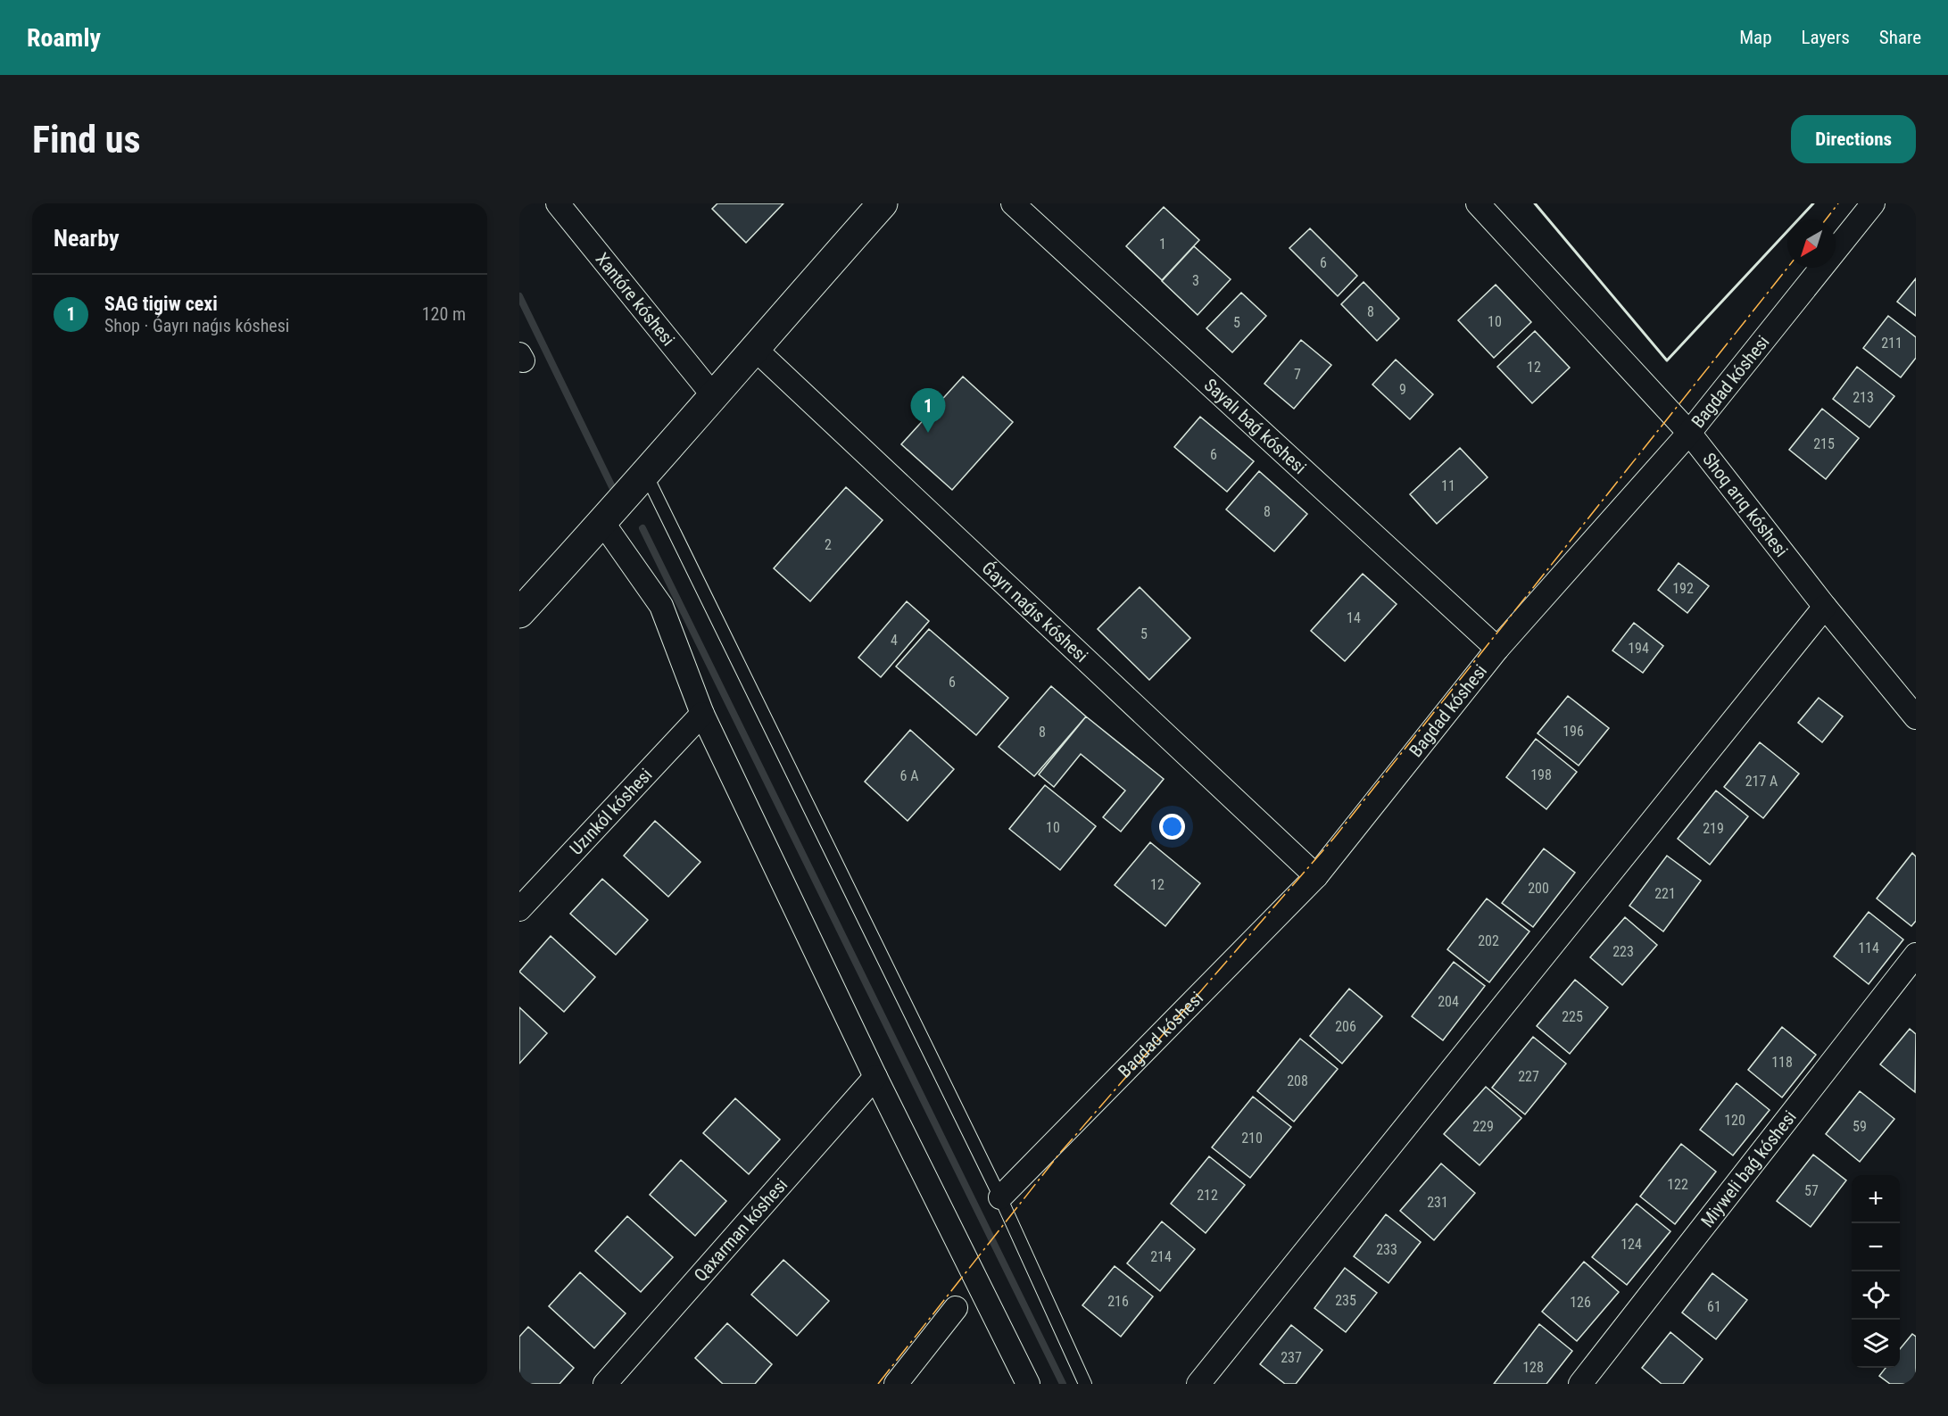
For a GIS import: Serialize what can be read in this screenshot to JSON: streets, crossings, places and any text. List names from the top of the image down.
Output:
{
  "streets": {
    "street": [
      "Xantóre kóshesi",
      "Bagdad kóshesi",
      "Sayalı baǵ kóshesi",
      "Shoq arıq kóshesi",
      "Ǵayrı naǵıs kóshesi",
      "Uzınkól kóshesi",
      "Miyweli baǵ kóshesi",
      "Qaxarman kóshesi"
    ]
  },
  "crossings": [
    ["Bagdad kóshesi", "Sayalı baǵ kóshesi"],
    ["Bagdad kóshesi", "Shoq arıq kóshesi"],
    ["Bagdad kóshesi", "Ǵayrı naǵıs kóshesi"]
  ],
  "house_numbers": [
    "1",
    "6",
    "3",
    "8",
    "10",
    "5",
    "211",
    "12",
    "7",
    "9",
    "213",
    "215",
    "6",
    "11",
    "8",
    "2",
    "192",
    "14",
    "5",
    "4",
    "194",
    "6",
    "196",
    "8",
    "198",
    "6 А",
    "217 А",
    "10",
    "219",
    "12",
    "200",
    "221",
    "202",
    "114",
    "223",
    "204",
    "225",
    "206",
    "118",
    "227",
    "208",
    "120",
    "229",
    "59",
    "210",
    "122",
    "57",
    "212",
    "231",
    "124",
    "233",
    "214",
    "235",
    "216",
    "126",
    "61",
    "237",
    "128"
  ],
  "north": "bottom left",
  "page": {
    "header": "Roamly",
    "nav": ["Map", "Layers", "Share"],
    "buttons": "Directions",
    "title": "Find us",
    "heading": "Nearby",
    "list": [
      {
        "mark": "1",
        "name": "SAG tigiw cexi",
        "note": "Shop · Ǵayrı naǵıs kóshesi",
        "value": "120 m"
      }
    ],
    "pins": "1",
    "map_buttons": ["+", "−"]
  }
}
